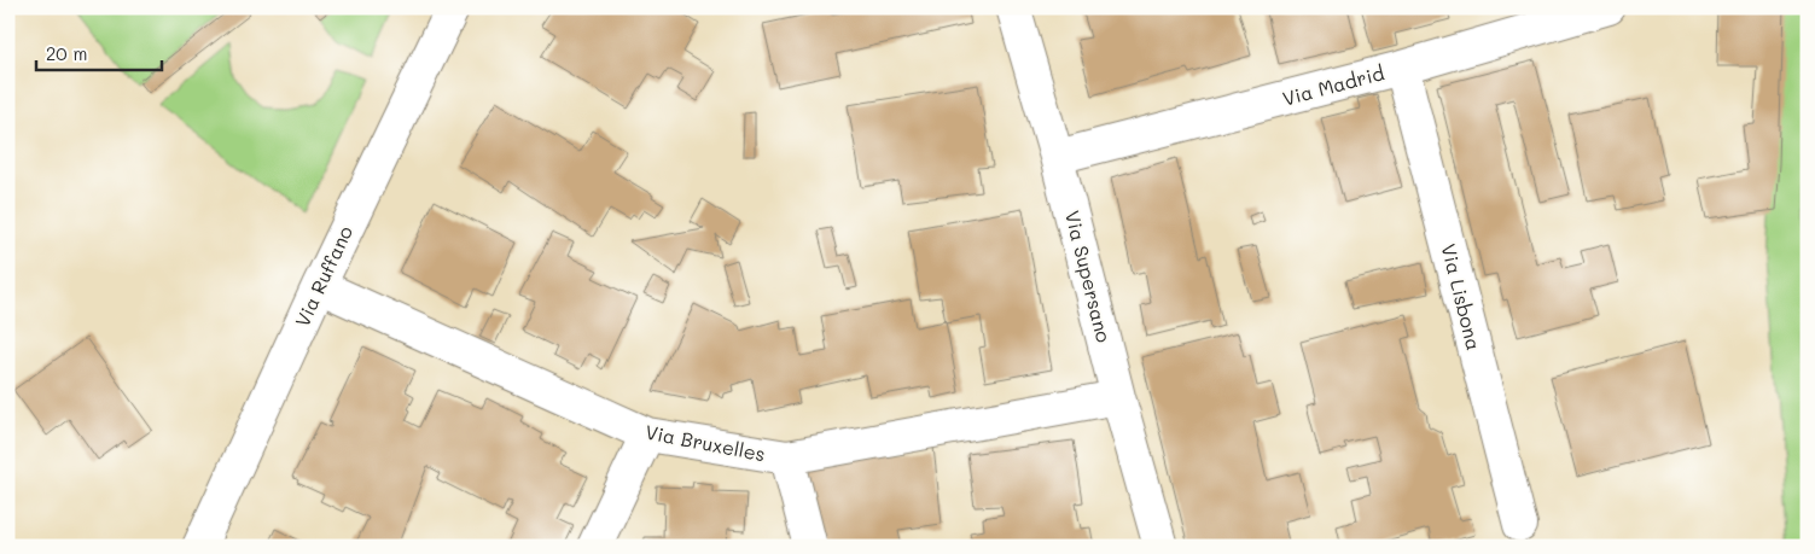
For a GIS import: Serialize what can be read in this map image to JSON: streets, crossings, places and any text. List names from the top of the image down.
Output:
{
  "streets": {
    "street": [
      "Via Madrid",
      "Via Ruffano",
      "Via Supersano",
      "Via Lisbona",
      "Via Bruxelles"
    ]
  },
  "crossings": [
    ["Via Madrid", "Via Supersano"],
    ["Via Madrid", "Via Lisbona"],
    ["Via Ruffano", "Via Bruxelles"],
    ["Via Supersano", "Via Bruxelles"]
  ],
  "scale_bar": "20 m"
}
